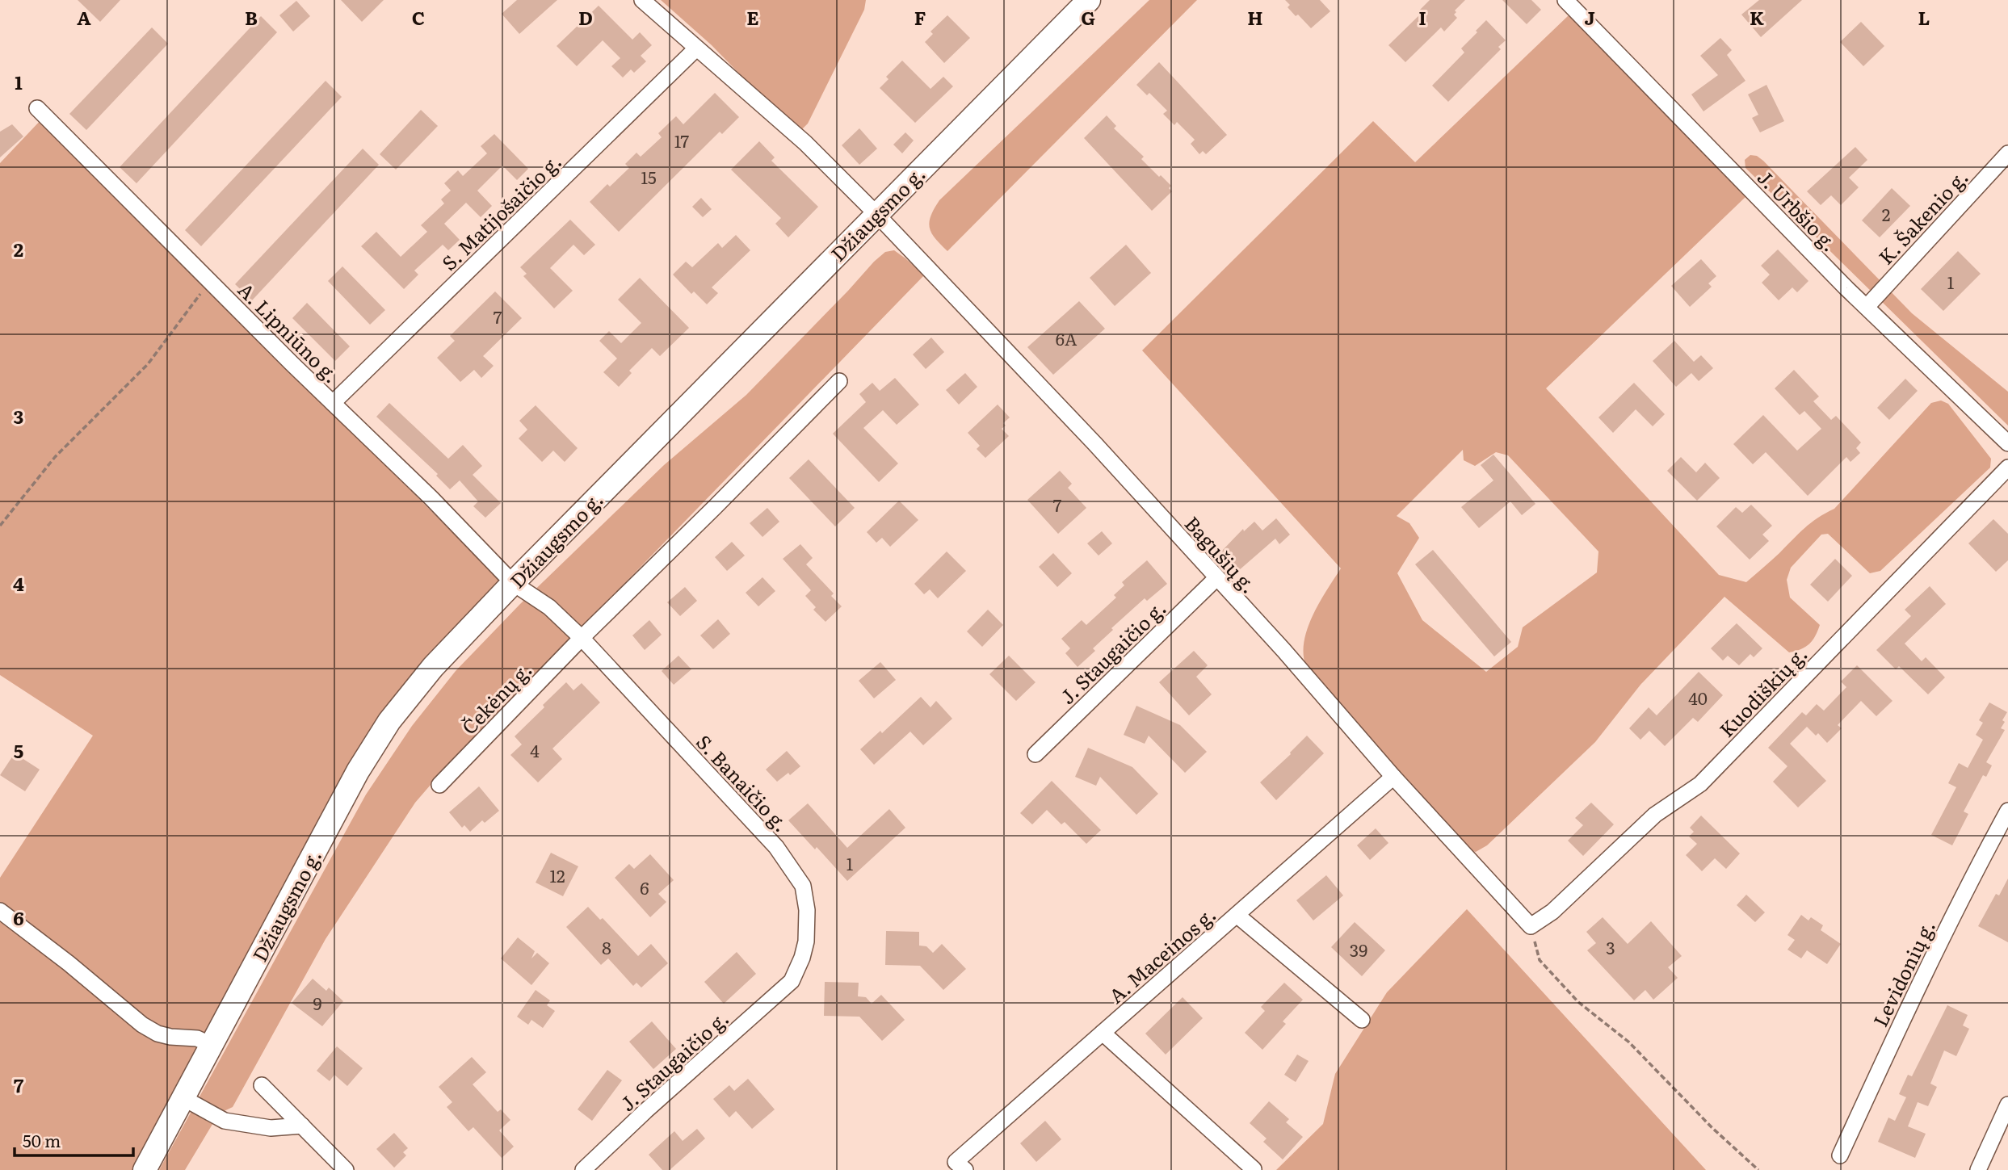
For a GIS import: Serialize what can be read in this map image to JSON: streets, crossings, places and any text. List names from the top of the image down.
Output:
{
  "streets": {
    "street": [
      "J. Urbšio g.",
      "S. Matijošaičio g.",
      "Džiaugsmo g.",
      "K. Šakenio g.",
      "A. Lipniūno g.",
      "Bagušių g.",
      "J. Staugaičio g.",
      "Kuodiškių g.",
      "Čekėnų g.",
      "S. Banaičio g.",
      "A. Maceinos g.",
      "Levidonių g."
    ]
  },
  "crossings": [
    ["J. Urbšio g.", "K. Šakenio g."],
    ["S. Matijošaičio g.", "A. Lipniūno g."],
    ["S. Matijošaičio g.", "Bagušių g."],
    ["Džiaugsmo g.", "A. Lipniūno g."],
    ["Džiaugsmo g.", "Bagušių g."],
    ["Džiaugsmo g.", "S. Banaičio g."],
    ["A. Lipniūno g.", "S. Banaičio g."],
    ["Bagušių g.", "J. Staugaičio g."],
    ["Bagušių g.", "Kuodiškių g."],
    ["Bagušių g.", "A. Maceinos g."],
    ["J. Staugaičio g.", "S. Banaičio g."],
    ["Čekėnų g.", "S. Banaičio g."]
  ],
  "house_numbers": [
    "17",
    "15",
    "2",
    "1",
    "7",
    "6A",
    "7",
    "40",
    "4",
    "1",
    "12",
    "6",
    "8",
    "3",
    "39",
    "9"
  ],
  "scale_bar": "50 m",
  "grid": {
    "columns": [
      "A",
      "B",
      "C",
      "D",
      "E",
      "F",
      "G",
      "H",
      "I",
      "J",
      "K",
      "L"
    ],
    "rows": [
      "1",
      "2",
      "3",
      "4",
      "5",
      "6",
      "7"
    ]
  }
}
